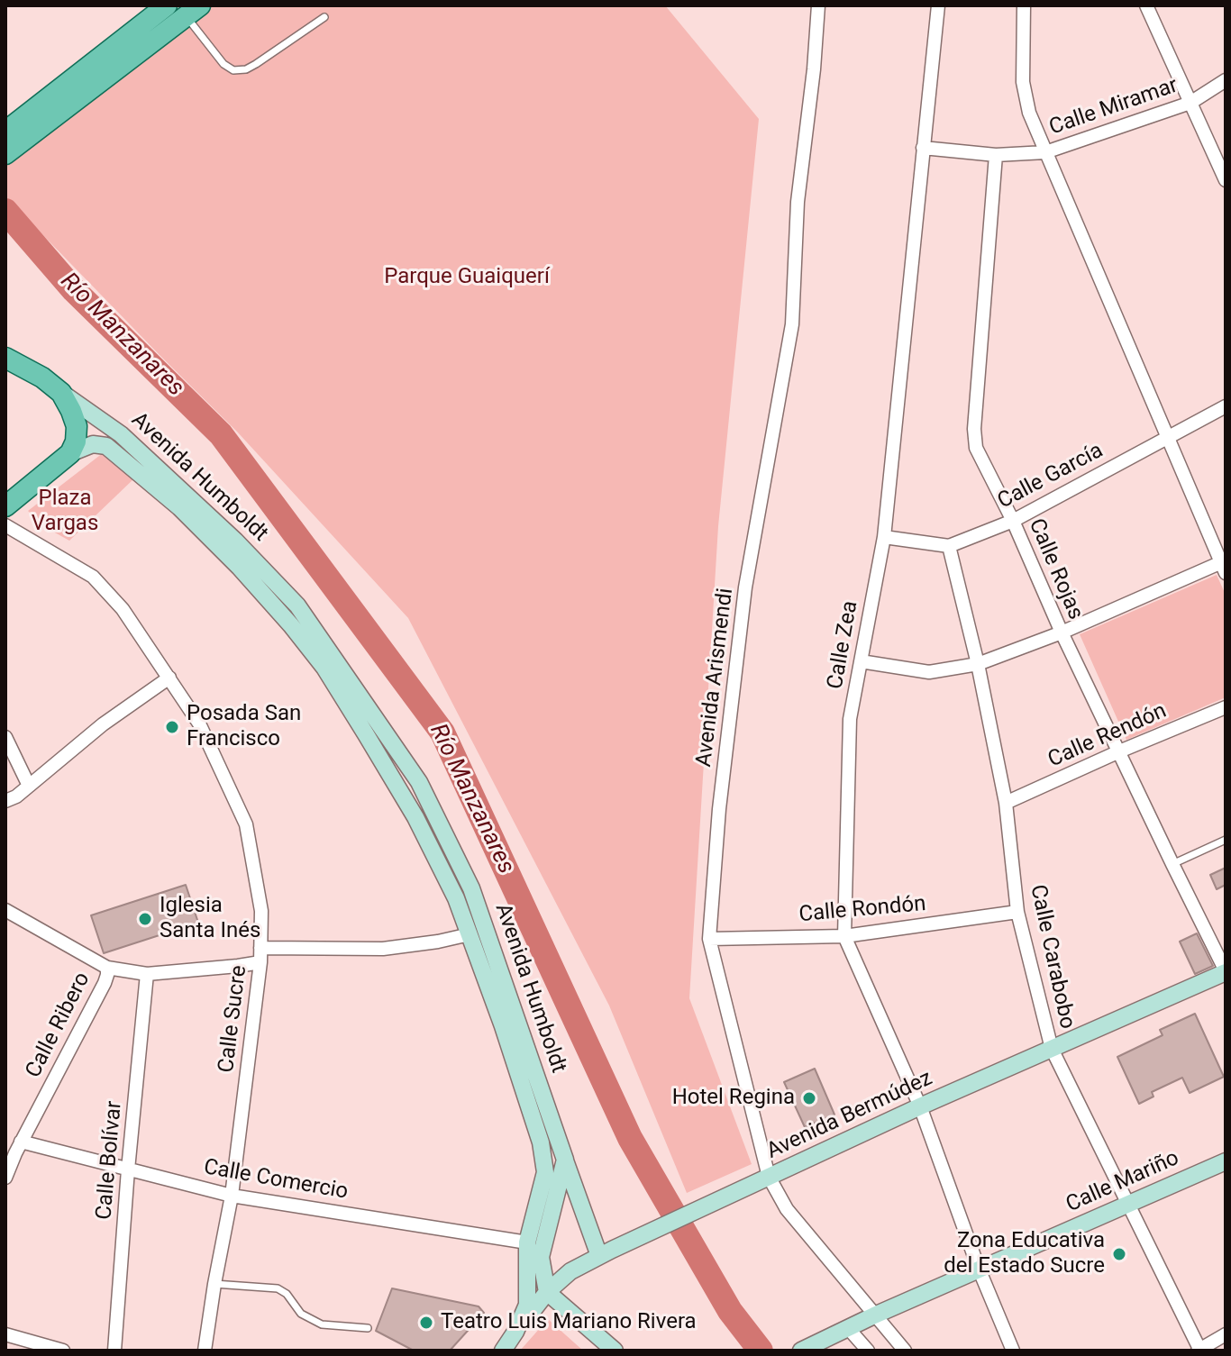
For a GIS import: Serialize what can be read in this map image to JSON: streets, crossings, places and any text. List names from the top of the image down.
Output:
{
  "streets": {
    "main road": ["Avenida Humboldt", "Avenida Bermúdez", "Calle Mariño"],
    "street": [
      "Calle Miramar",
      "Calle García",
      "Calle Rojas",
      "Calle Zea",
      "Avenida Arismendi",
      "Calle Rendón",
      "Calle Rondón",
      "Calle Carabobo",
      "Calle Sucre",
      "Calle Ribero",
      "Calle Bolívar",
      "Calle Comercio"
    ]
  },
  "crossings": [
    ["Calle Miramar", "Calle Rojas"],
    ["Calle Miramar", "Calle Zea"],
    ["Calle García", "Calle Rojas"],
    ["Calle García", "Calle Zea"],
    ["Calle García", "Calle Carabobo"],
    ["Avenida Humboldt", "Avenida Bermúdez"],
    ["Avenida Humboldt", "Calle Comercio"],
    ["Calle Rojas", "Calle Rendón"],
    ["Calle Rojas", "Avenida Bermúdez"],
    ["Calle Zea", "Calle Rondón"],
    ["Calle Zea", "Avenida Bermúdez"],
    ["Calle Zea", "Calle Mariño"],
    ["Avenida Arismendi", "Calle Rondón"],
    ["Avenida Arismendi", "Avenida Bermúdez"],
    ["Avenida Arismendi", "Calle Mariño"],
    ["Calle Rendón", "Calle Carabobo"],
    ["Calle Rondón", "Calle Carabobo"],
    ["Calle Carabobo", "Avenida Bermúdez"],
    ["Calle Carabobo", "Calle Mariño"],
    ["Calle Sucre", "Calle Comercio"],
    ["Calle Ribero", "Calle Comercio"],
    ["Calle Bolívar", "Calle Comercio"]
  ],
  "water": ["Río Manzanares"],
  "parks": ["Parque Guaiquerí", "Plaza Vargas"],
  "places": [
    "Posada San Francisco",
    "Iglesia Santa Inés",
    "Hotel Regina",
    "Zona Educativa del Estado Sucre",
    "Teatro Luis Mariano Rivera"
  ]
}
